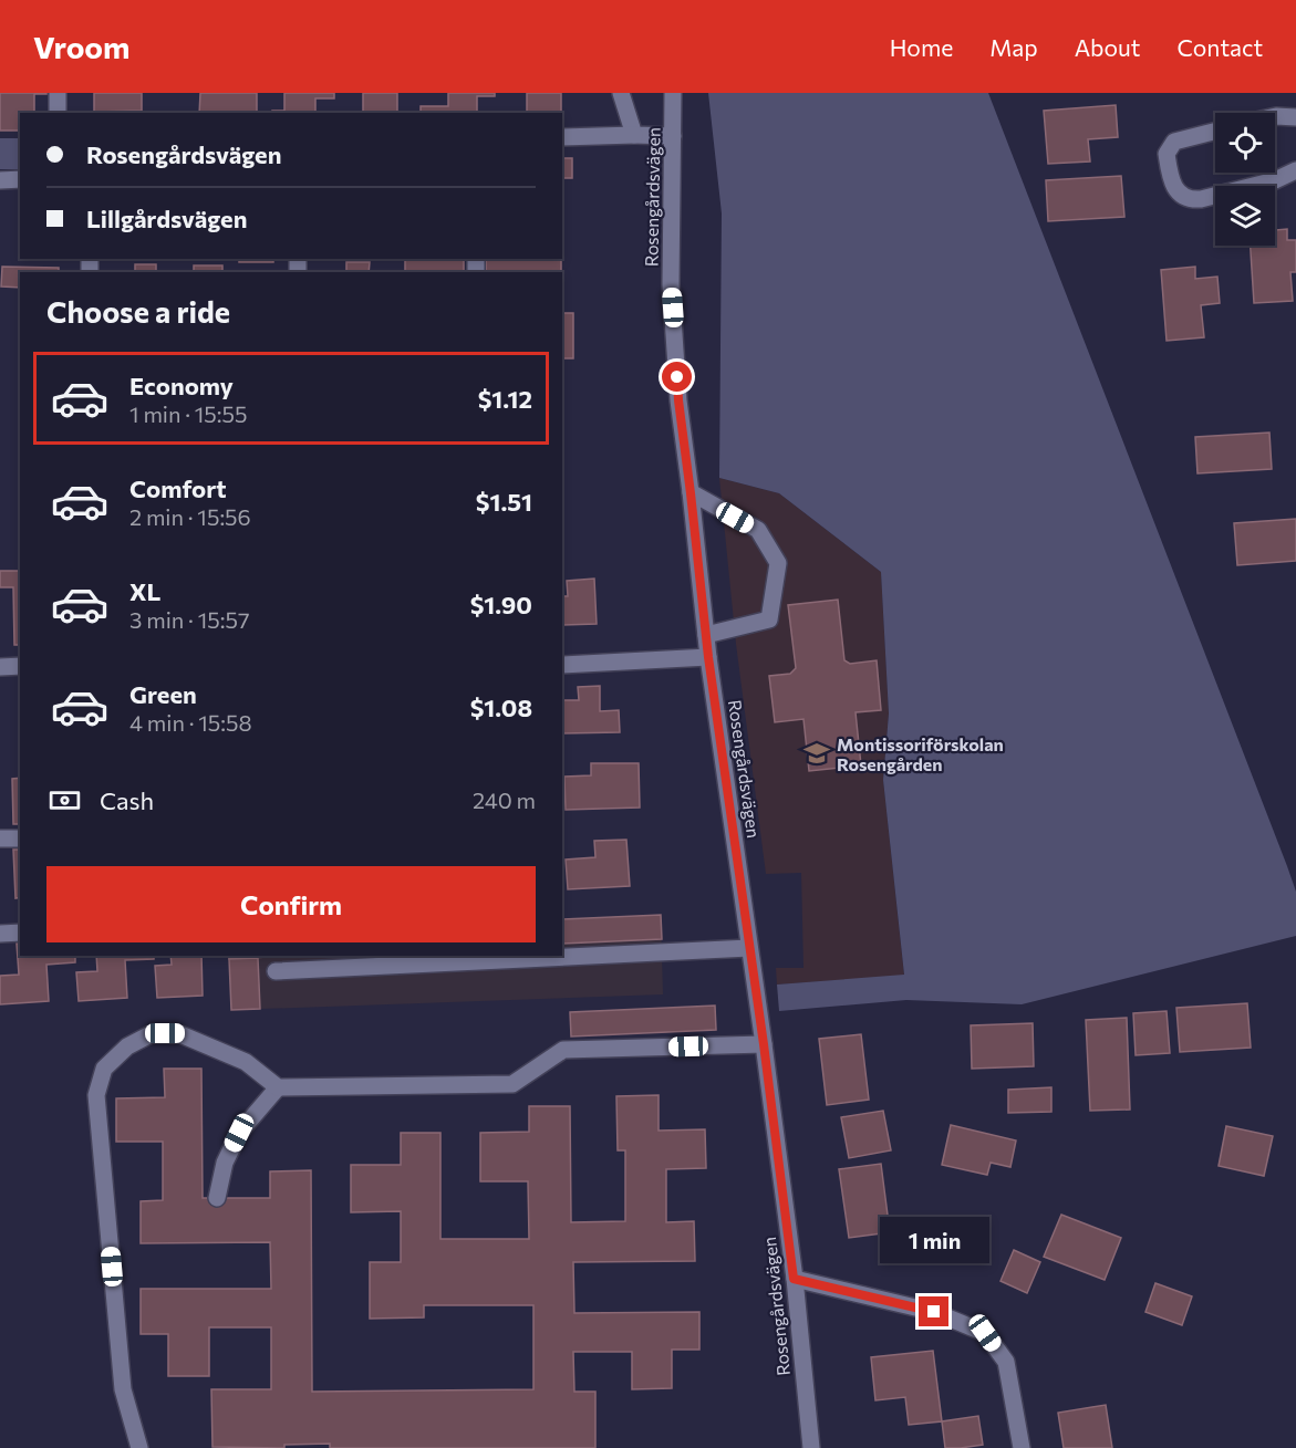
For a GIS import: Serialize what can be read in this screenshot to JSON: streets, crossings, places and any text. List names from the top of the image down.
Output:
{
  "streets": {
    "street": ["Rosengårdsvägen"]
  },
  "places": {
    "school or university": ["Montissoriförskolan Rosengården"]
  },
  "page": {
    "header": "Vroom",
    "nav": [
      "Home",
      "Map",
      "About",
      "Contact"
    ],
    "banner": ["Rosengårdsvägen", "Lillgårdsvägen"],
    "heading": "Choose a ride",
    "list": [
      {
        "name": "Economy",
        "note": "1 min · 15:55",
        "value": "$1.12"
      },
      {
        "name": "Comfort",
        "note": "2 min · 15:56",
        "value": "$1.51"
      },
      {
        "name": "XL",
        "note": "3 min · 15:57",
        "value": "$1.90"
      },
      {
        "name": "Green",
        "note": "4 min · 15:58",
        "value": "$1.08"
      }
    ],
    "pay": ["Cash", "240 m"],
    "buttons": "Confirm",
    "bubble": "1 min"
  }
}
